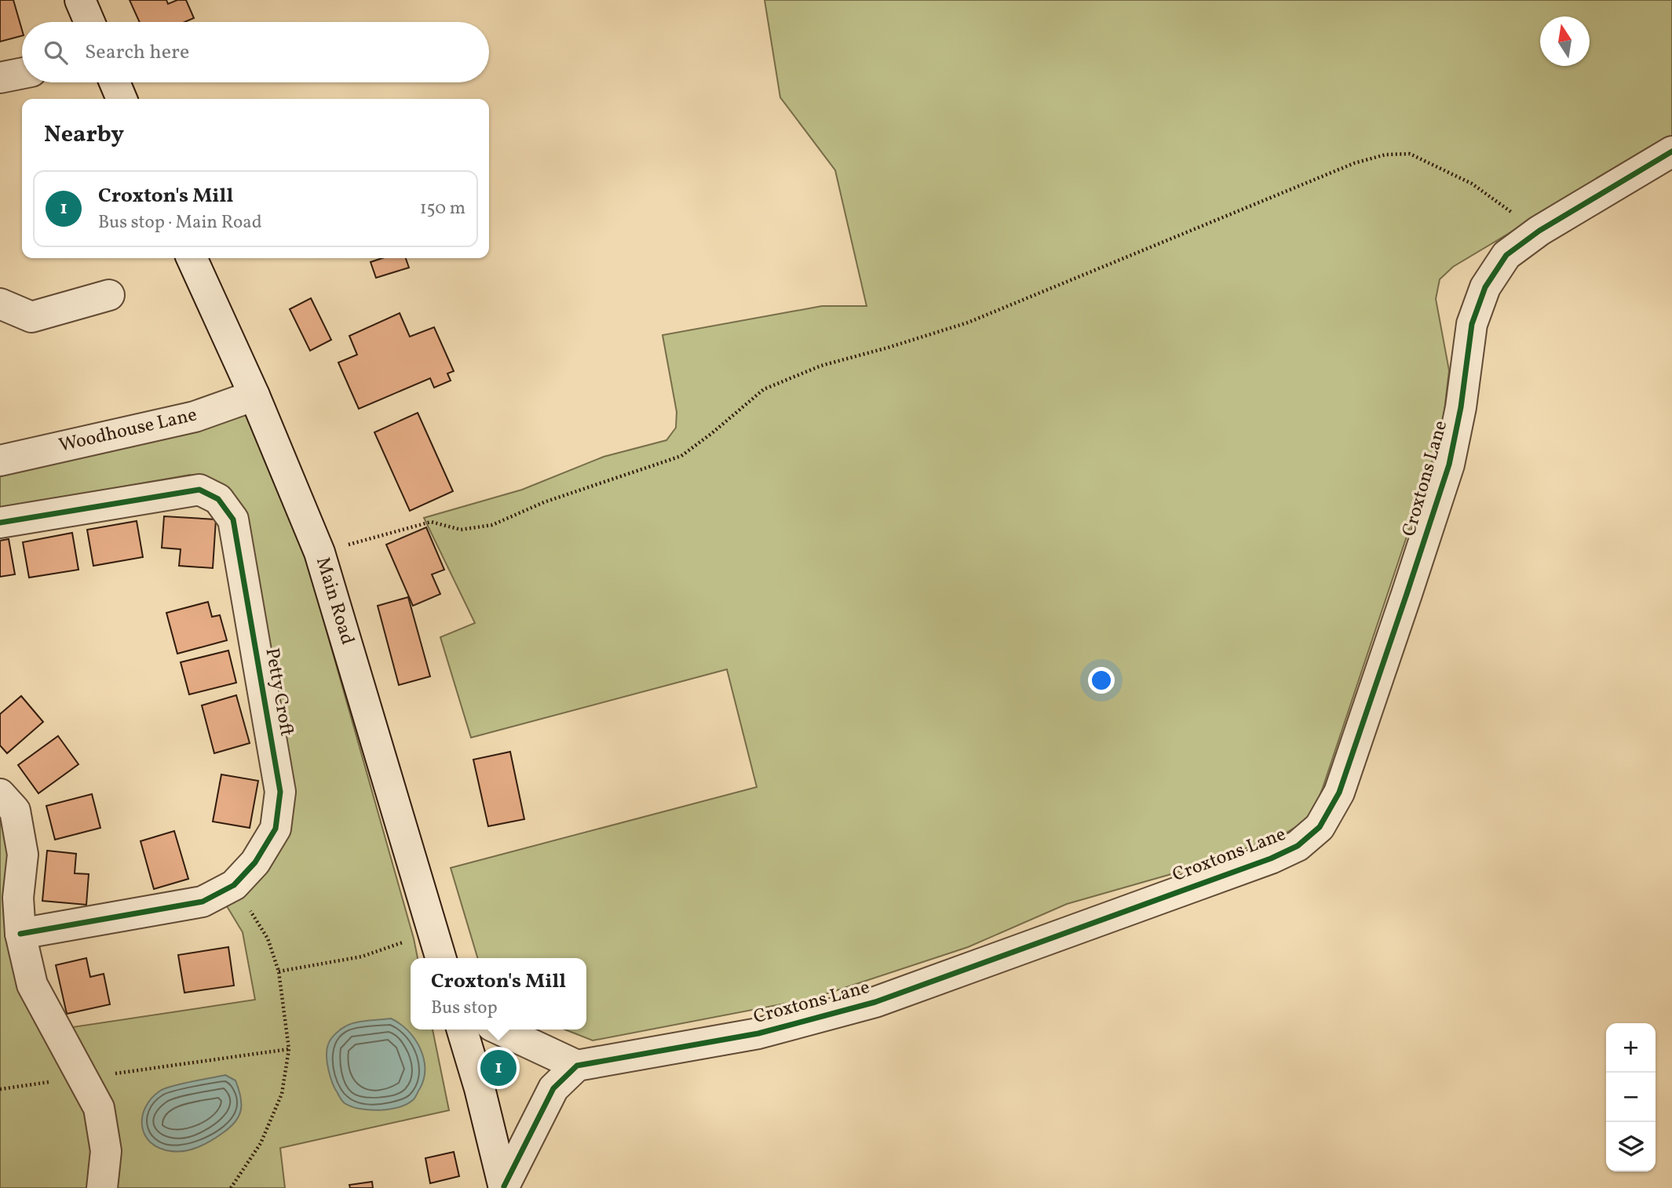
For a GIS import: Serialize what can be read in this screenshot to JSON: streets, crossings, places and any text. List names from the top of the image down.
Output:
{
  "streets": {
    "street": [
      "Woodhouse Lane",
      "Croxtons Lane",
      "Main Road",
      "Petty Croft"
    ]
  },
  "crossings": [
    ["Woodhouse Lane", "Main Road"]
  ],
  "north": "top",
  "page": {
    "search": "Search here",
    "heading": "Nearby",
    "list": [
      {
        "mark": "1",
        "name": "Croxton's Mill",
        "note": "Bus stop · Main Road",
        "value": "150 m"
      }
    ],
    "popup": ["Croxton's Mill", "Bus stop"],
    "map_buttons": ["+", "−"],
    "pins": "1"
  }
}
